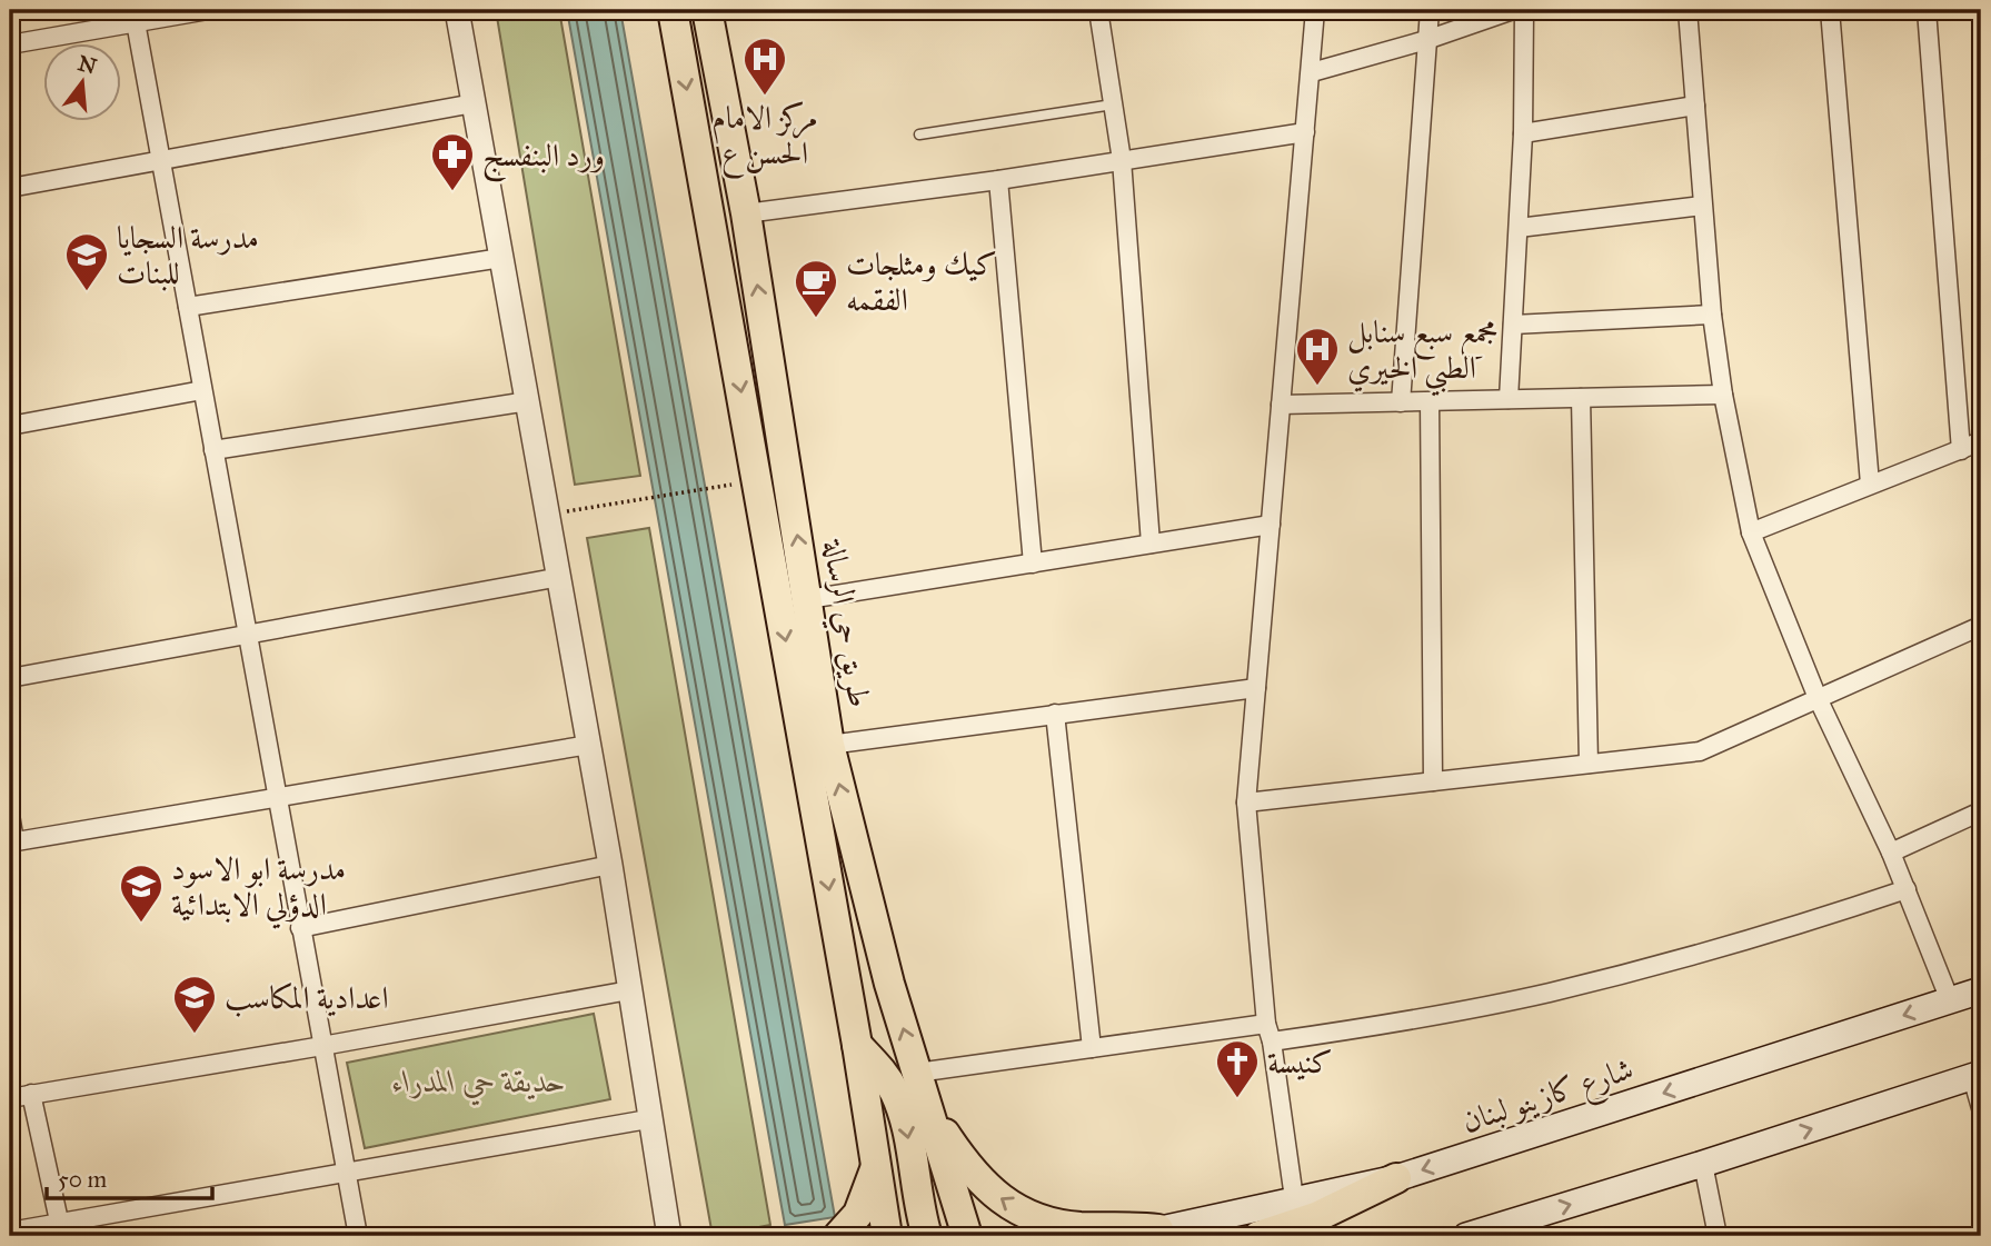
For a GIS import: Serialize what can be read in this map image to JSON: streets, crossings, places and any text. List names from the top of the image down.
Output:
{
  "streets": {
    "main road": ["طريق حي الرسالة", "شارع كازينو لبنان"]
  },
  "parks": ["حديقة حي المدراء"],
  "places": {
    "hospital": ["مركز الامام الحسن ع", "مجمع سبع سنابل الطبي الخيري"],
    "pharmacy": ["ورد البنفسج"],
    "school or university": ["مدرسة السجايا للبنات", "مدرسة ابو الاسود الدؤلي الابتدائية", "اعدادية المكاسب"],
    "cafe": ["كيك ومثلجات الفقمه"],
    "church": ["كنيسة"]
  },
  "scale_bar": "50 m",
  "north": "top"
}
